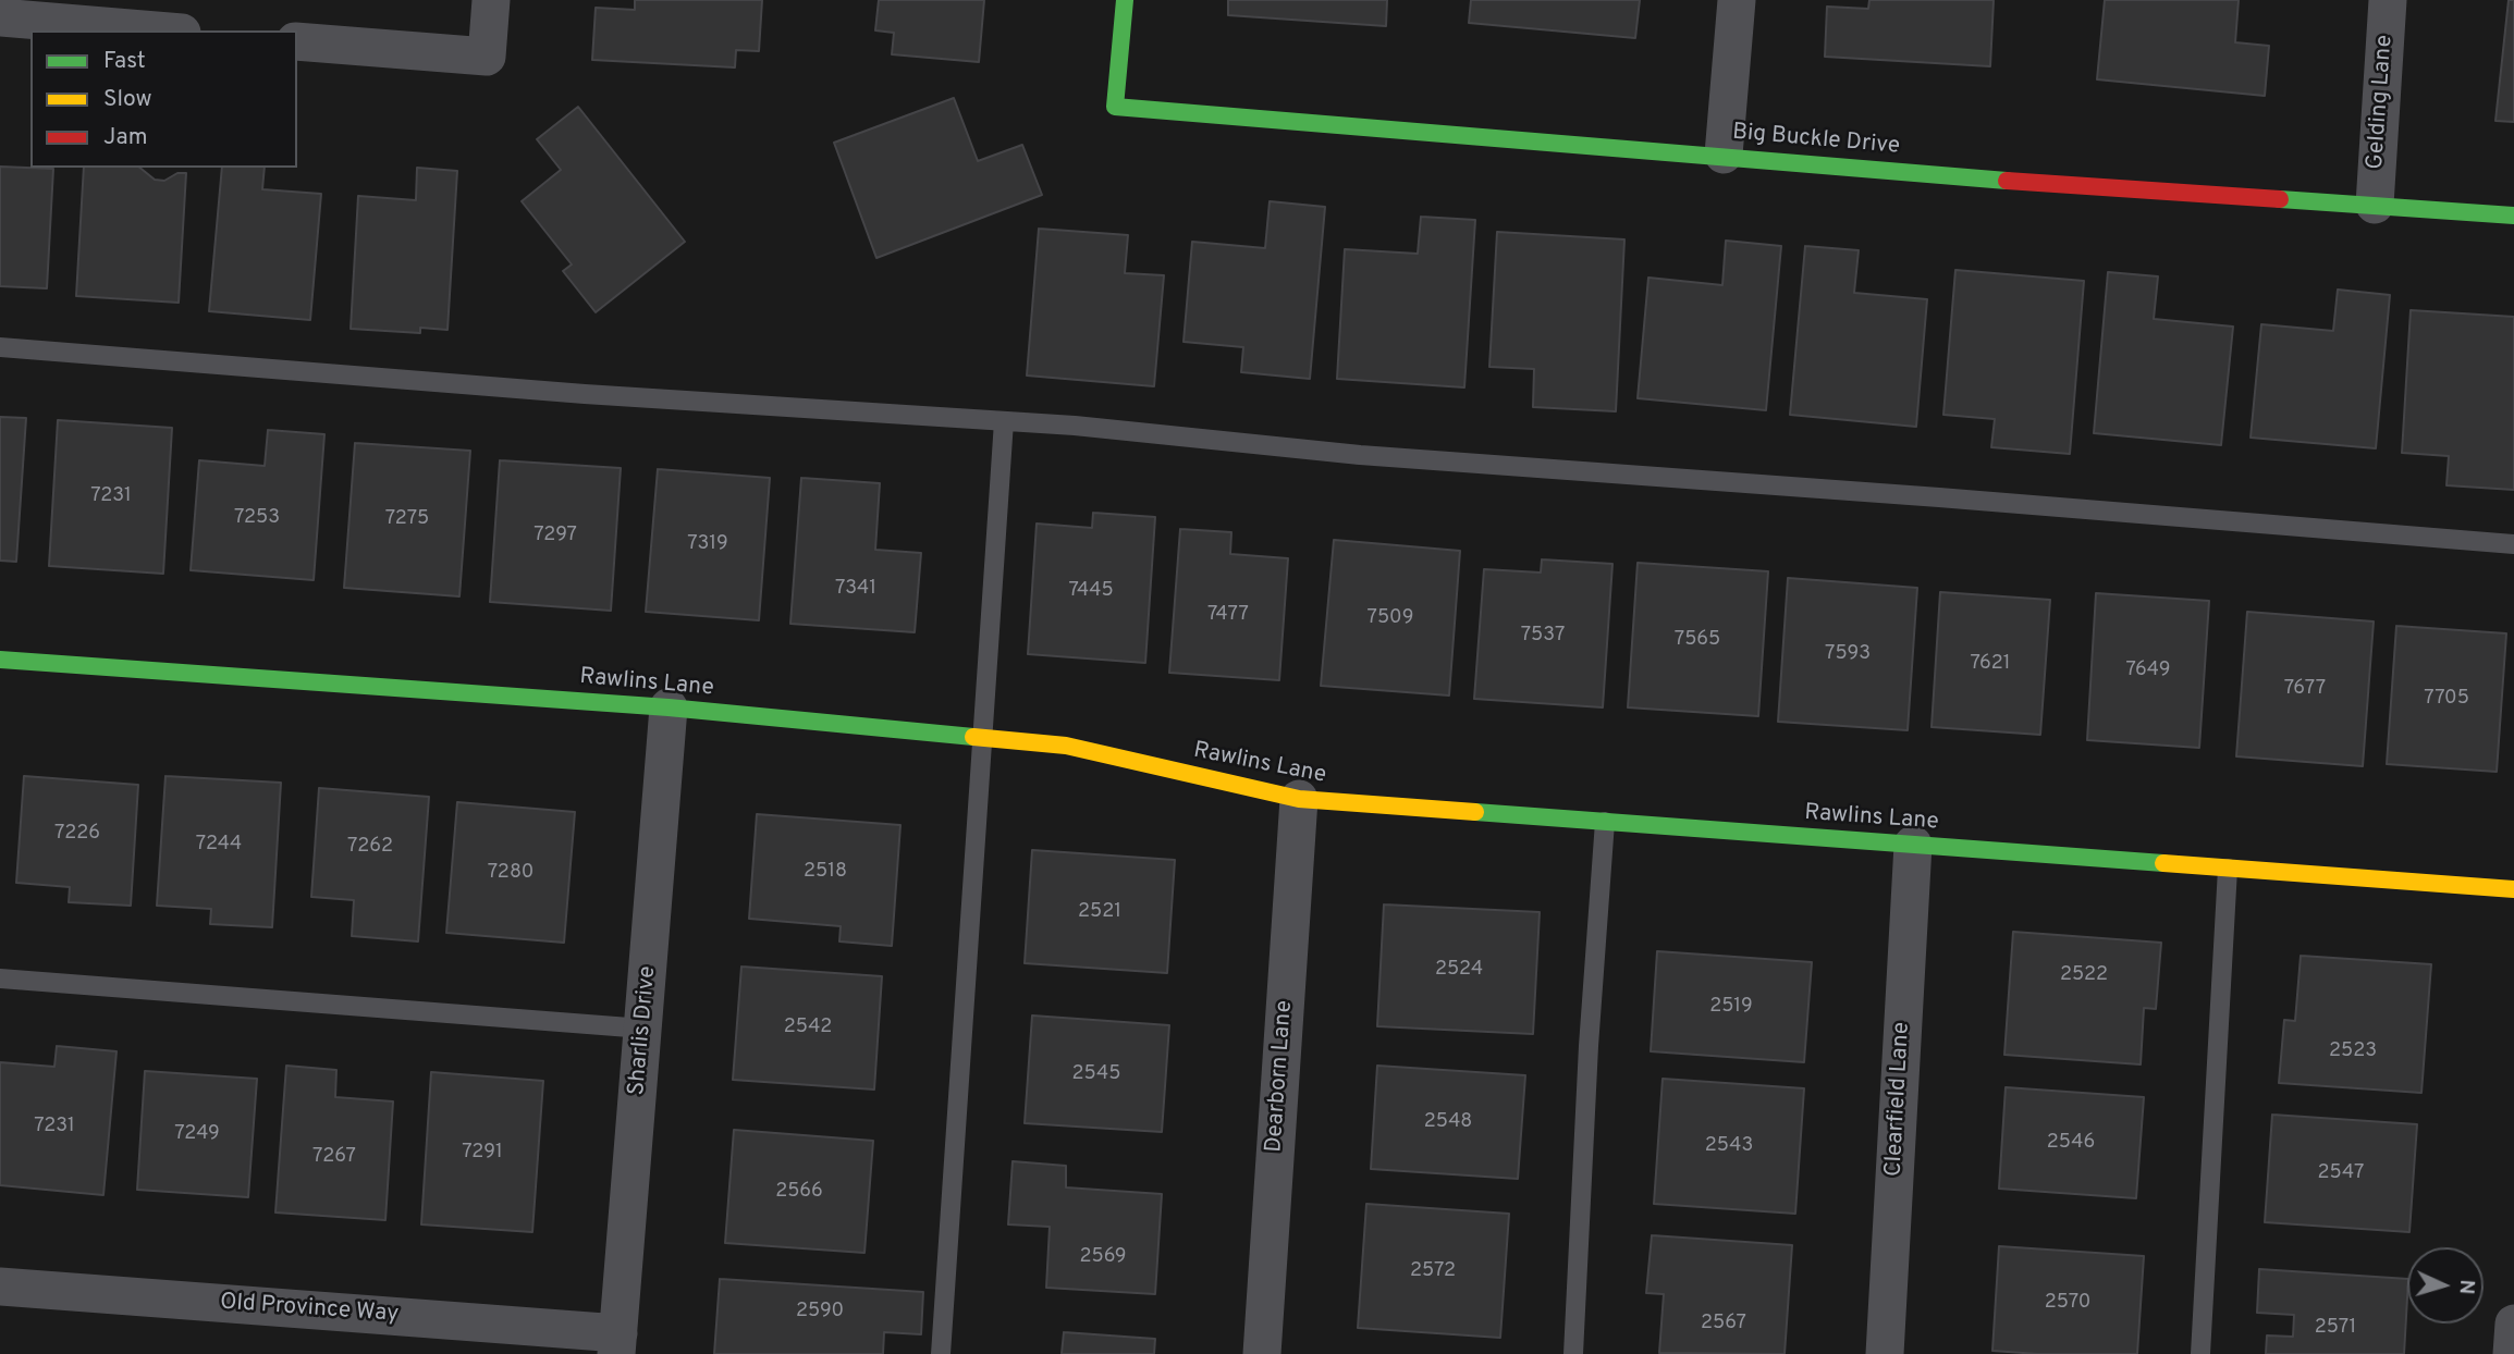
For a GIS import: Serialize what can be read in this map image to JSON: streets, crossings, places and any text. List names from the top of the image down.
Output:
{
  "streets": {
    "street": [
      "Gelding Lane",
      "Big Buckle Drive",
      "Rawlins Lane",
      "Sharlis Drive",
      "Dearborn Lane",
      "Clearfield Lane",
      "Old Province Way"
    ]
  },
  "crossings": [
    ["Gelding Lane", "Big Buckle Drive"],
    ["Rawlins Lane", "Sharlis Drive"],
    ["Rawlins Lane", "Dearborn Lane"],
    ["Rawlins Lane", "Clearfield Lane"],
    ["Sharlis Drive", "Old Province Way"]
  ],
  "house_numbers": [
    "7231",
    "7253",
    "7275",
    "7297",
    "7319",
    "7341",
    "7445",
    "7477",
    "7509",
    "7537",
    "7565",
    "7593",
    "7621",
    "7649",
    "7677",
    "7705",
    "7226",
    "7244",
    "7262",
    "2518",
    "7280",
    "2521",
    "2524",
    "2522",
    "2519",
    "2542",
    "2523",
    "2545",
    "2548",
    "7231",
    "7249",
    "2546",
    "2543",
    "7291",
    "7267",
    "2547",
    "2566",
    "2569",
    "2572",
    "2570",
    "2590",
    "2567",
    "2571"
  ],
  "legend": ["Fast", "Slow", "Jam"],
  "north": "right"
}
